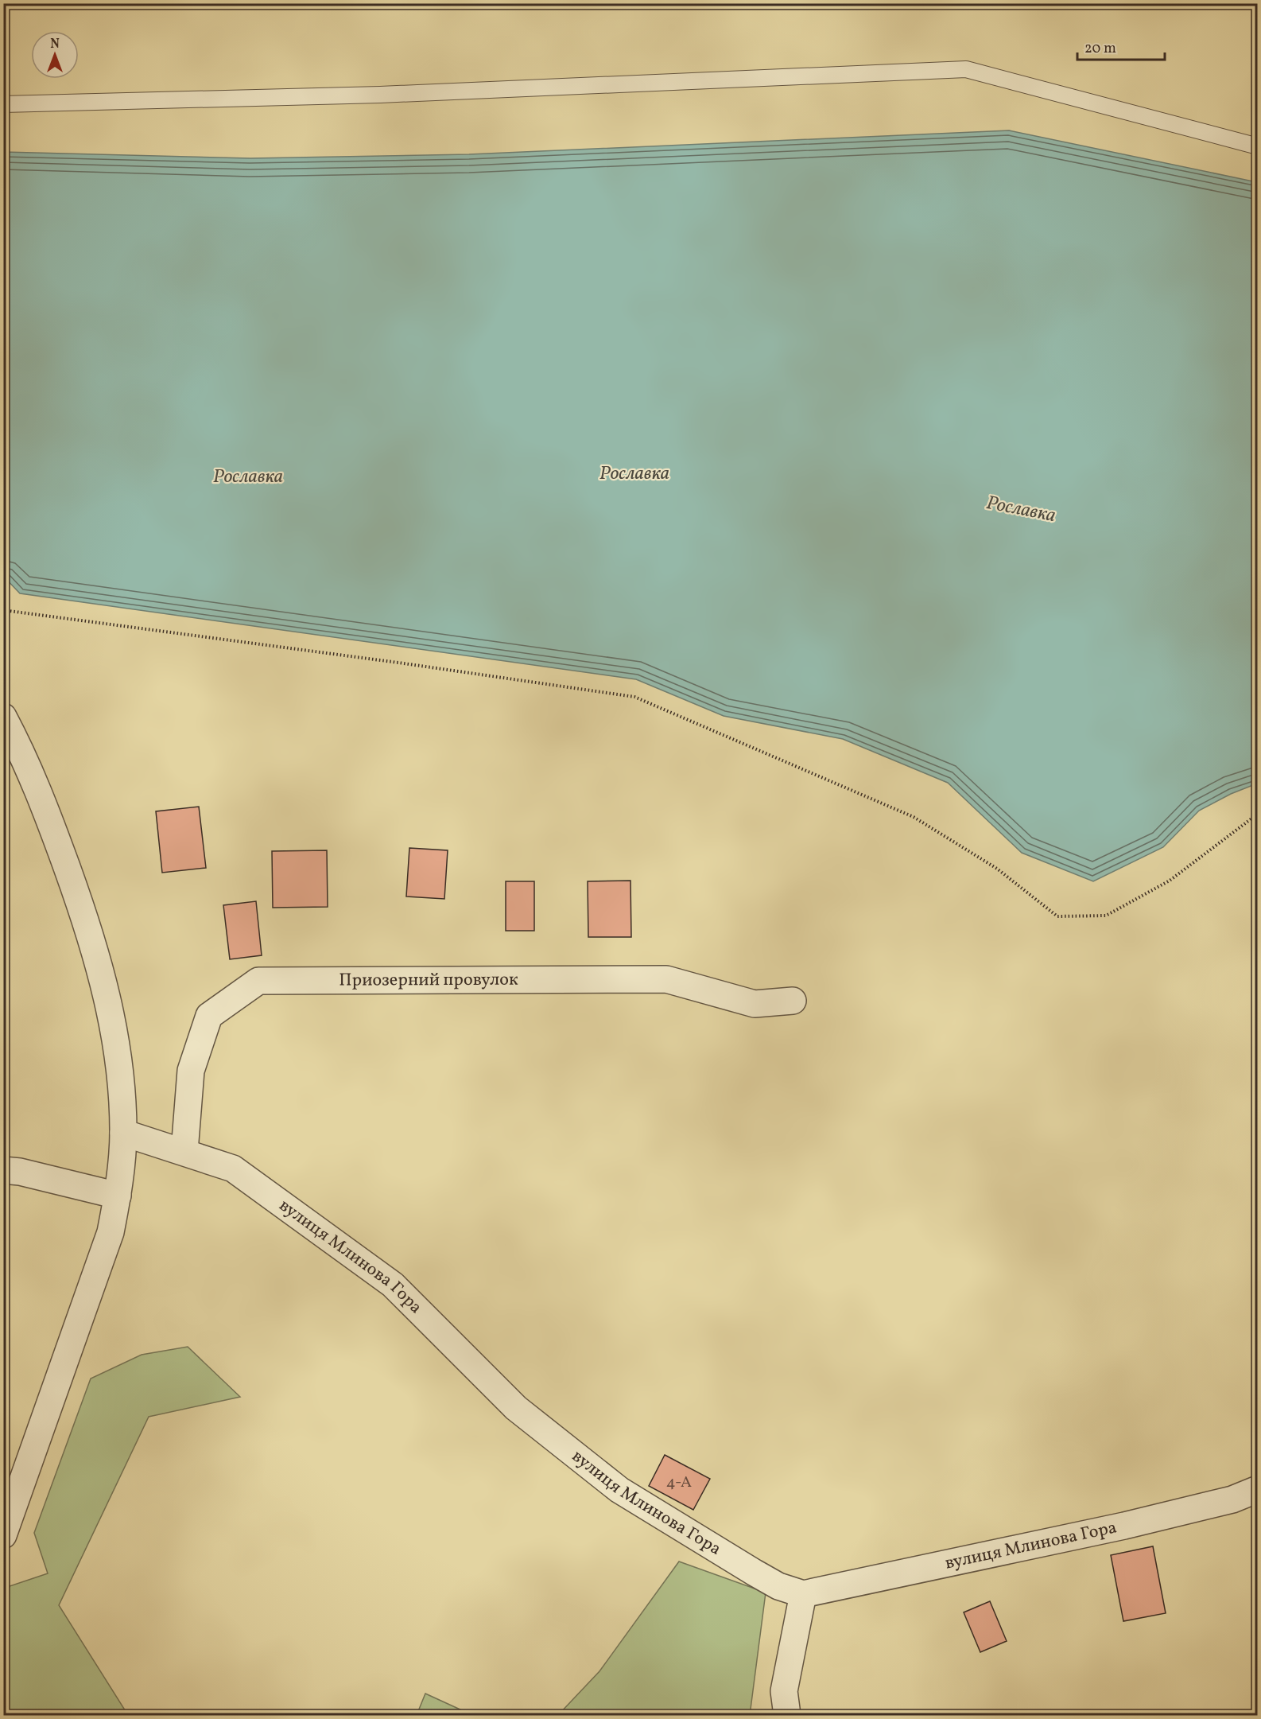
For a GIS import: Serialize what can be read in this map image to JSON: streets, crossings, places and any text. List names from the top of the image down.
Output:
{
  "streets": {
    "street": ["Приозерний провулок", "вулиця Млинова Гора"]
  },
  "crossings": [
    ["Приозерний провулок", "вулиця Млинова Гора"]
  ],
  "water": ["Рославка"],
  "house_numbers": ["4-А"],
  "scale_bar": "20 m",
  "north": "top"
}
